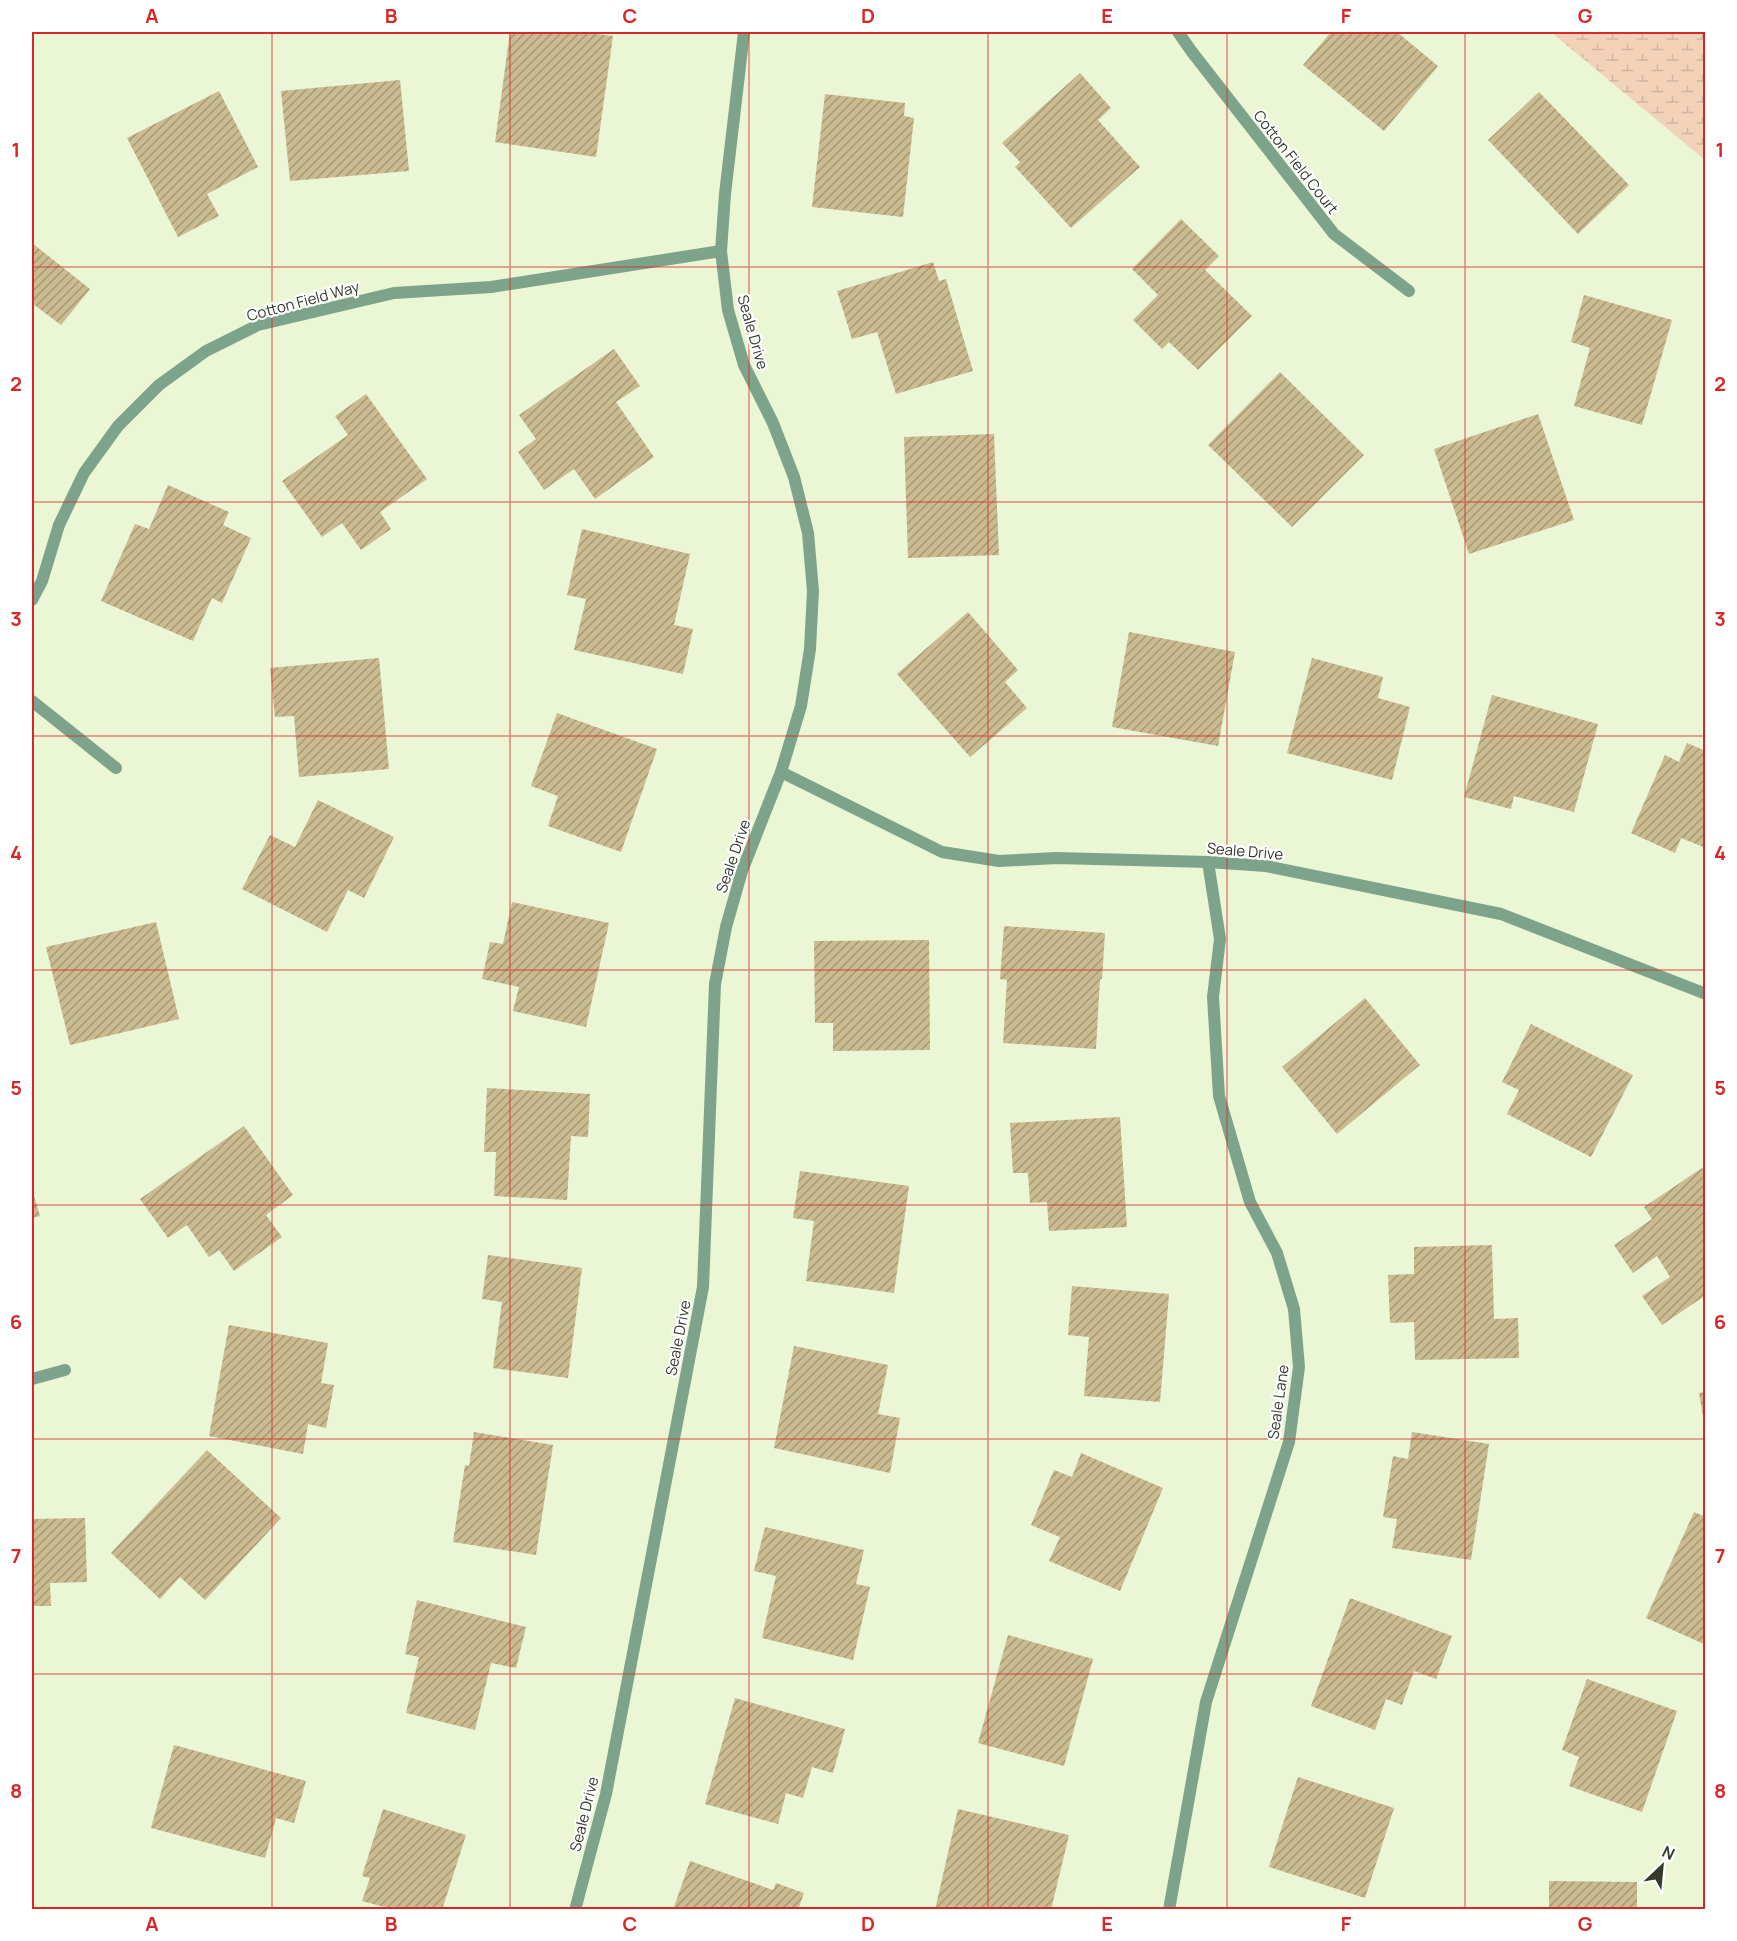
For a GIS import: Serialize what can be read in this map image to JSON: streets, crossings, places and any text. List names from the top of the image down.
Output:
{
  "streets": {
    "street": [
      "Cotton Field Court",
      "Cotton Field Way",
      "Seale Drive",
      "Seale Lane"
    ]
  },
  "crossings": [
    ["Cotton Field Way", "Seale Drive"],
    ["Seale Drive", "Seale Lane"]
  ],
  "north": "top right",
  "grid": {
    "columns": [
      "A",
      "B",
      "C",
      "D",
      "E",
      "F",
      "G"
    ],
    "rows": [
      "1",
      "2",
      "3",
      "4",
      "5",
      "6",
      "7",
      "8"
    ]
  }
}
